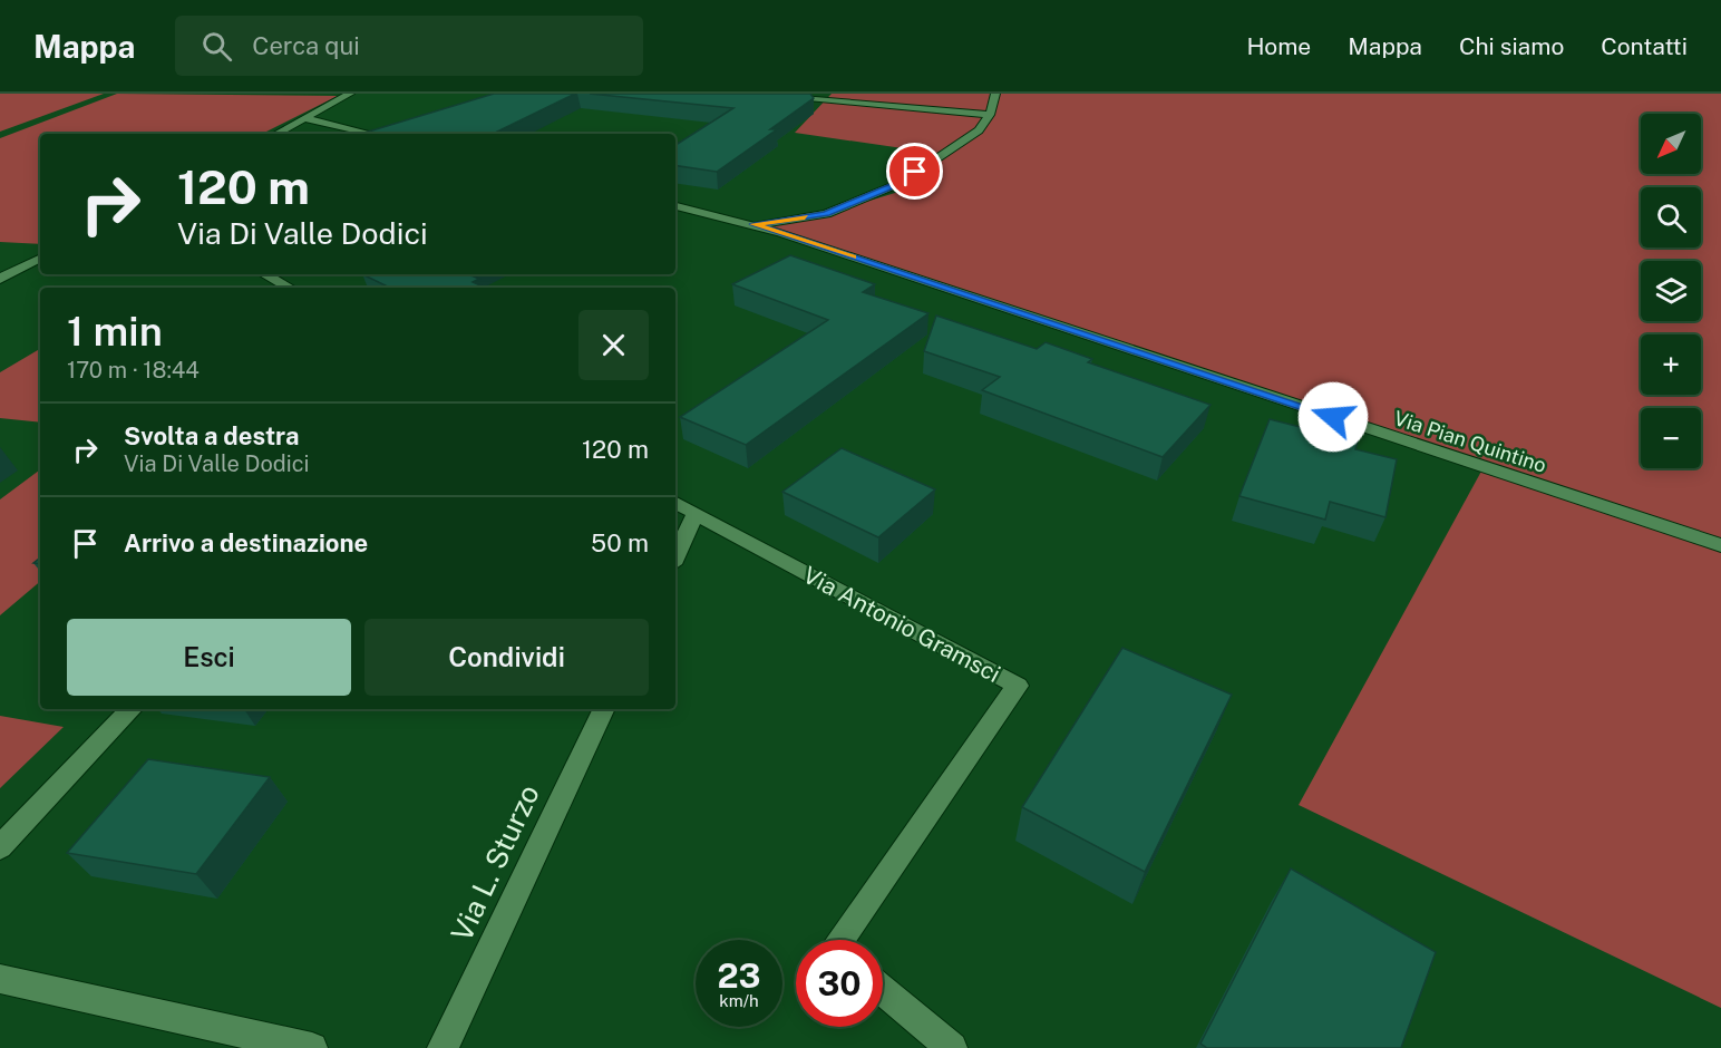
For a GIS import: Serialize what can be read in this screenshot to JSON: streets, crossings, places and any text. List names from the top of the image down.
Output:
{
  "streets": {
    "street": ["Via Pian Quintino", "Via Antonio Gramsci", "Via L. Sturzo"]
  },
  "north": "bottom left",
  "page": {
    "header": "Mappa",
    "search": "Cerca qui",
    "nav": [
      "Home",
      "Mappa",
      "Chi siamo",
      "Contatti"
    ],
    "map_buttons": ["+", "−"],
    "turn": ["120 m", "Via Di Valle Dodici"],
    "heading": ["1 min", "170 m · 18:44"],
    "list": [
      {
        "name": "Svolta a destra",
        "note": "Via Di Valle Dodici",
        "value": "120 m"
      },
      {
        "name": "Arrivo a destinazione",
        "value": "50 m"
      }
    ],
    "buttons": ["Esci", "Condividi"],
    "speed": "23 km/h",
    "limit": "30"
  }
}
